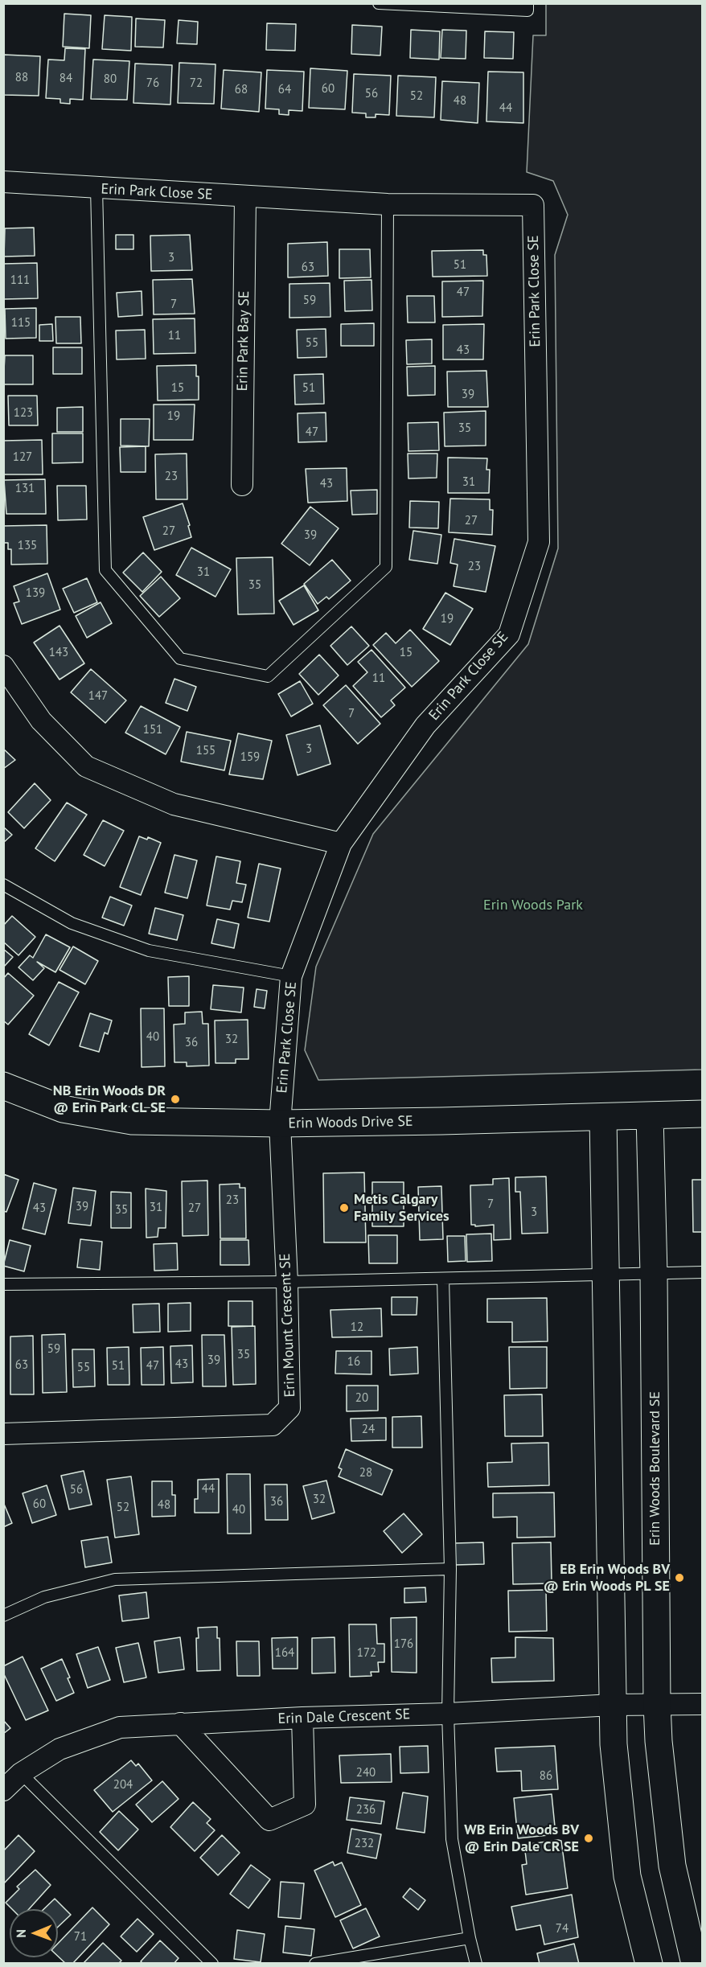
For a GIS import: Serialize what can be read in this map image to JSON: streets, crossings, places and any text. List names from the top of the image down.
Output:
{
  "streets": {
    "street": [
      "Erin Park Close SE",
      "Erin Park Bay SE",
      "Erin Woods Drive SE",
      "Erin Mount Crescent SE",
      "Erin Woods Boulevard SE",
      "Erin Dale Crescent SE"
    ]
  },
  "crossings": [
    ["Erin Park Close SE", "Erin Park Bay SE"],
    ["Erin Park Close SE", "Erin Woods Drive SE"],
    ["Erin Park Close SE", "Erin Mount Crescent SE"],
    ["Erin Woods Drive SE", "Erin Mount Crescent SE"],
    ["Erin Woods Drive SE", "Erin Woods Boulevard SE"],
    ["Erin Woods Boulevard SE", "Erin Dale Crescent SE"]
  ],
  "parks": ["Erin Woods Park"],
  "places": [
    "NB Erin Woods DR @ Erin Park CL SE",
    "Metis Calgary Family Services",
    "EB Erin Woods BV @ Erin Woods PL SE",
    "WB Erin Woods BV @ Erin Dale CR SE"
  ],
  "house_numbers": [
    "88",
    "84",
    "80",
    "76",
    "72",
    "60",
    "68",
    "64",
    "56",
    "52",
    "48",
    "44",
    "3",
    "51",
    "63",
    "111",
    "47",
    "59",
    "7",
    "115",
    "11",
    "55",
    "43",
    "15",
    "51",
    "39",
    "123",
    "19",
    "35",
    "47",
    "127",
    "23",
    "31",
    "43",
    "131",
    "27",
    "27",
    "39",
    "135",
    "23",
    "31",
    "35",
    "139",
    "19",
    "143",
    "15",
    "11",
    "147",
    "7",
    "151",
    "3",
    "155",
    "159",
    "40",
    "32",
    "36",
    "23",
    "7",
    "39",
    "31",
    "43",
    "27",
    "35",
    "3",
    "12",
    "59",
    "35",
    "39",
    "16",
    "43",
    "63",
    "51",
    "47",
    "55",
    "20",
    "24",
    "28",
    "44",
    "56",
    "32",
    "36",
    "60",
    "48",
    "52",
    "40",
    "176",
    "164",
    "172",
    "240",
    "86",
    "204",
    "236",
    "232",
    "74",
    "71"
  ],
  "north": "left"
}
